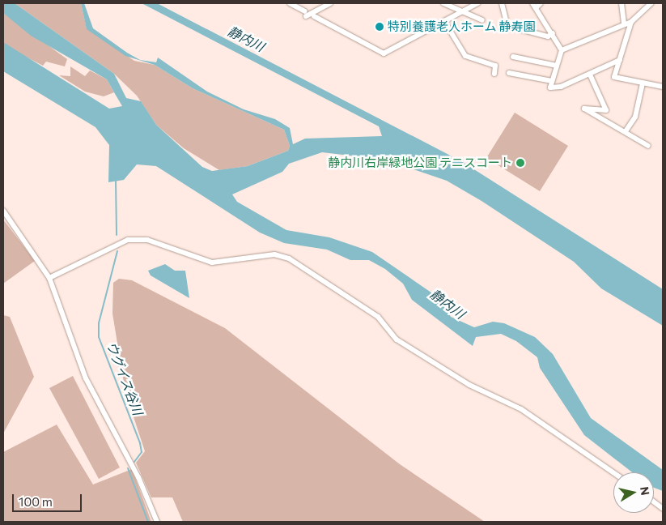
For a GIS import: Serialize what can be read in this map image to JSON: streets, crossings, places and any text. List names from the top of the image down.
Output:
{
  "water": ["静内川", "ウグイス谷川"],
  "places": ["特別養護老人ホーム 静寿園", "静内川右岸緑地公園 テニスコート"],
  "scale_bar": "100 m",
  "north": "right"
}
